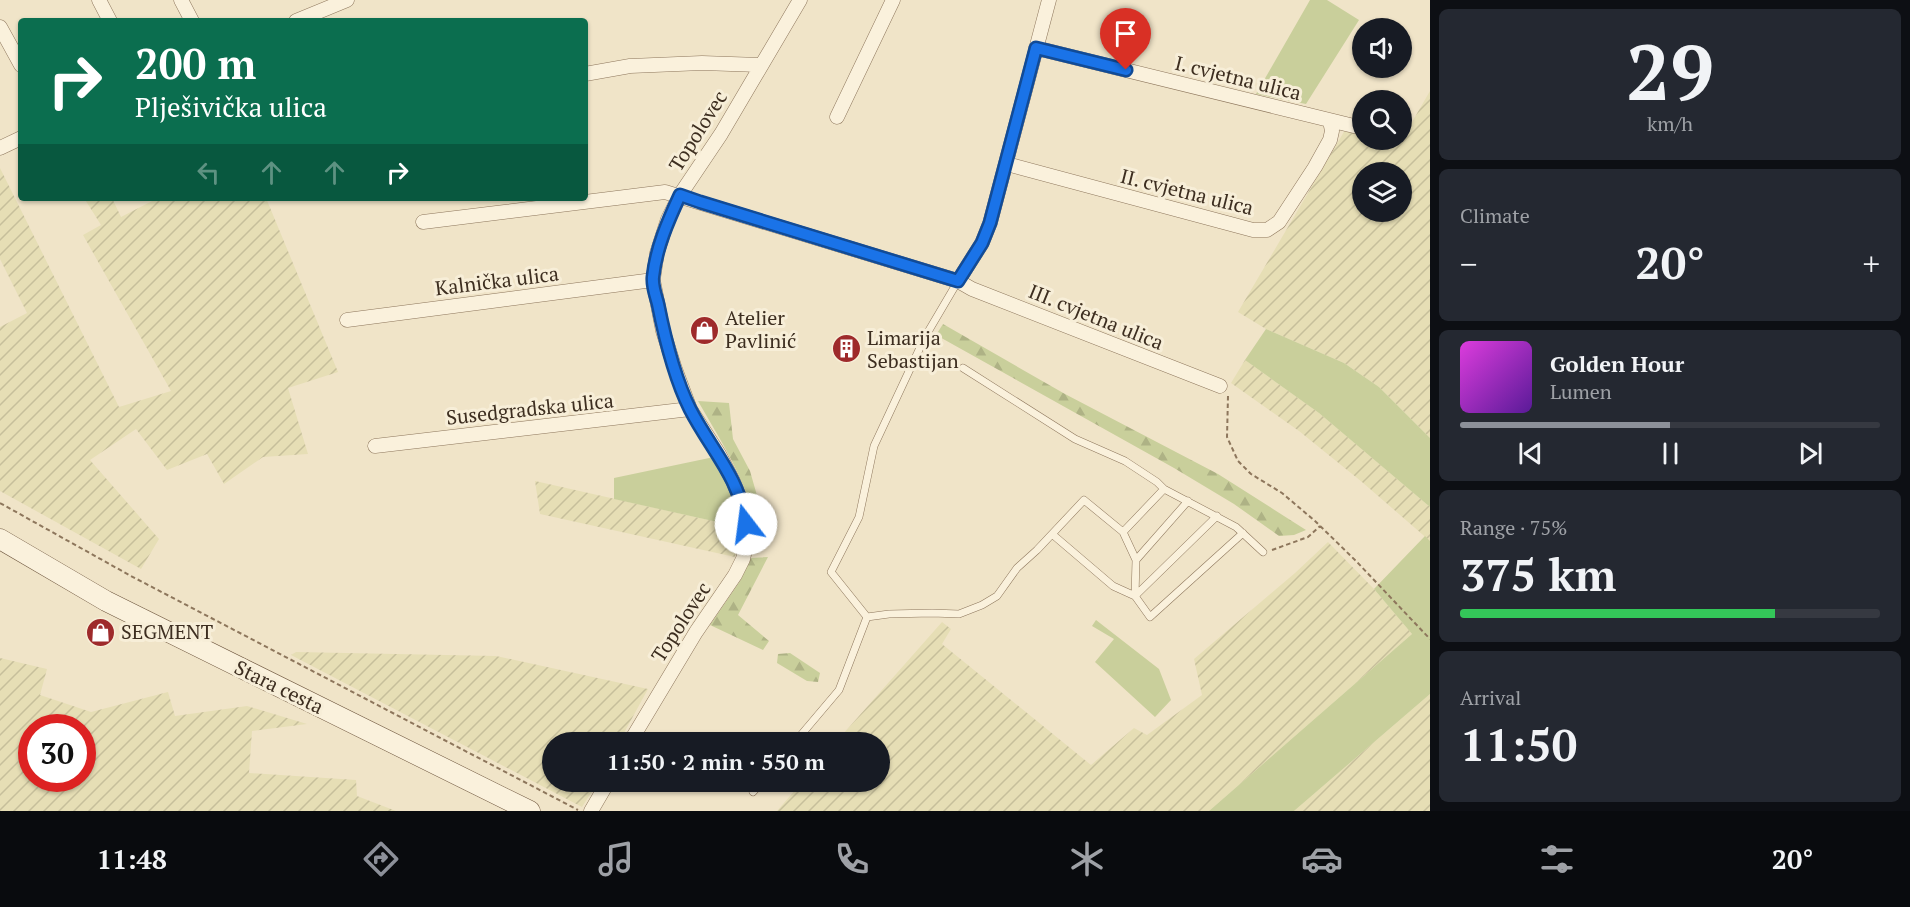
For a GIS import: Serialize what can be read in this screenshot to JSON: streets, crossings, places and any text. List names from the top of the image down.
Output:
{
  "streets": {
    "main road": ["Stara cesta"],
    "street": [
      "I. cvjetna ulica",
      "Topolovec",
      "II. cvjetna ulica",
      "Kalnička ulica",
      "III. cvjetna ulica",
      "Susedgradska ulica"
    ]
  },
  "crossings": [
    ["I. cvjetna ulica", "II. cvjetna ulica"],
    ["Topolovec", "Kalnička ulica"],
    ["Topolovec", "III. cvjetna ulica"],
    ["Topolovec", "Susedgradska ulica"]
  ],
  "places": {
    "shop": ["Atelier Pavlinić", "SEGMENT"],
    "building": ["Limarija Sebastijan"]
  },
  "page": {
    "tile": [
      ["29", "km/h"],
      "Climate",
      ["Range · 75%", "375 km"],
      ["Arrival", "11:50"]
    ],
    "turn": ["200 m", "Plješivička ulica"],
    "heat": ["−", "20°", "+"],
    "song": ["Golden Hour", "Lumen"],
    "limit": "30",
    "trip": "11:50 · 2 min · 550 m",
    "tabs": ["11:48", "20°"]
  }
}
